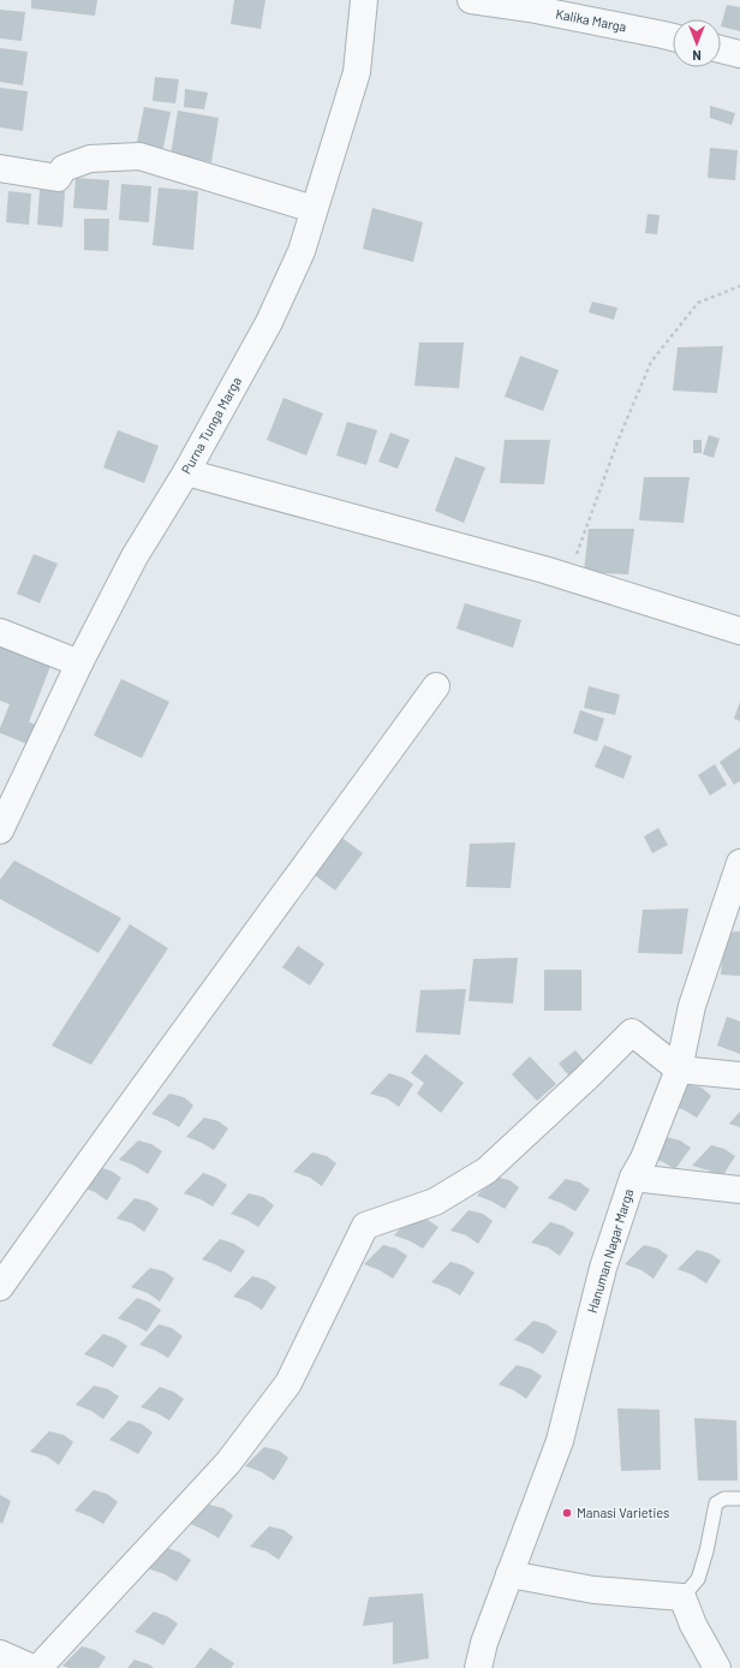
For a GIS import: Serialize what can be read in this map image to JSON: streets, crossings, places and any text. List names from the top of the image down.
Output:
{
  "streets": {
    "street": ["Kalika Marga", "Purna Tunga Marga", "Hanuman Nagar Marga"]
  },
  "places": ["Manasi Varieties"],
  "north": "bottom"
}
